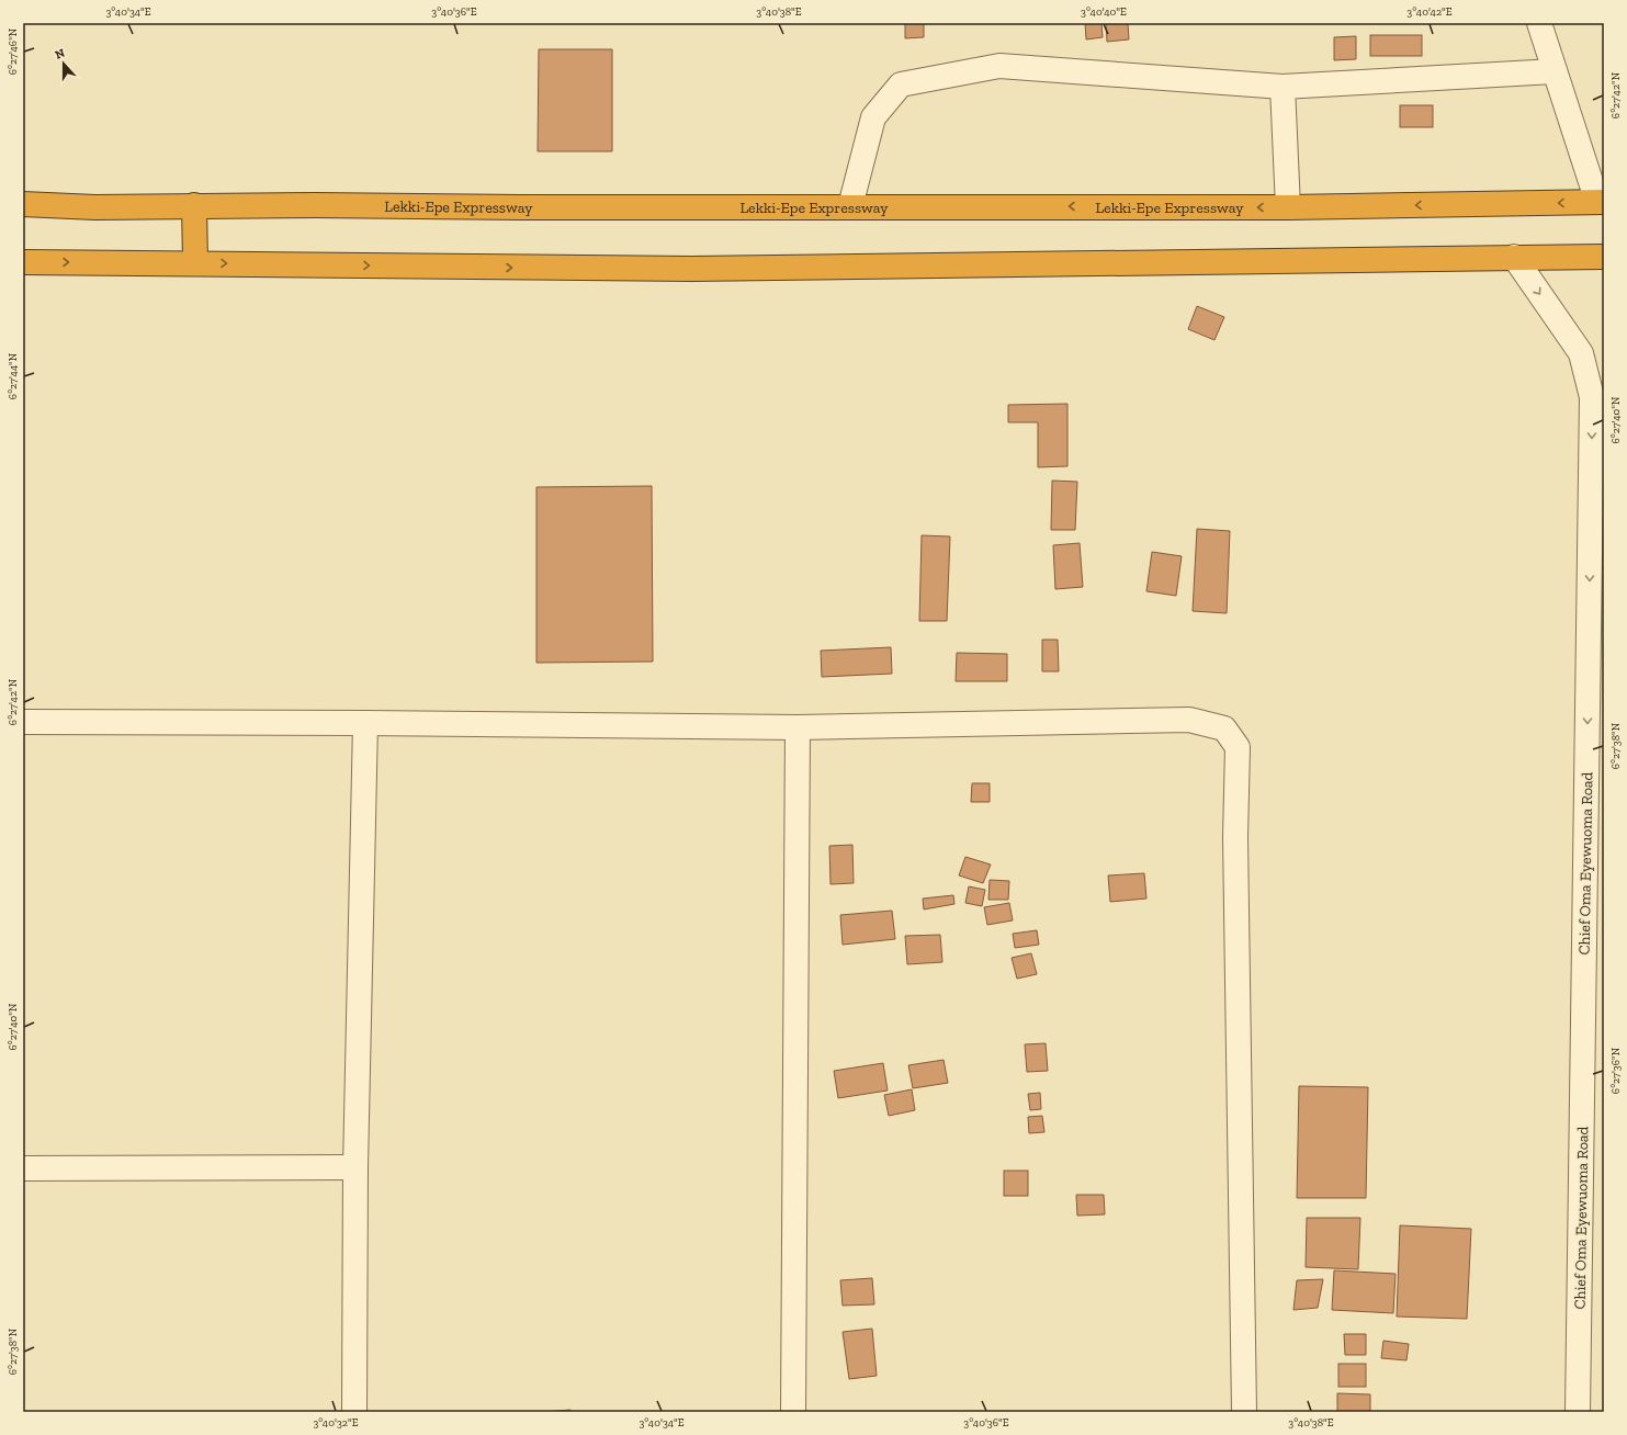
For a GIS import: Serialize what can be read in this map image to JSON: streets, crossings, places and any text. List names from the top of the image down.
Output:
{
  "streets": {
    "highway": ["Lekki-Epe Expressway"],
    "street": ["Chief Oma Eyewuoma Road"]
  },
  "one_way": ["Chief Oma Eyewuoma Road"],
  "north": "top",
  "coordinates": [
    "3°40'34\"E",
    "3°40'36\"E",
    "3°40'38\"E",
    "3°40'40\"E",
    "3°40'42\"E",
    "6°27'46\"N",
    "6°27'42\"N",
    "6°27'44\"N",
    "6°27'40\"N",
    "6°27'38\"N",
    "6°27'36\"N",
    "3°40'32\"E"
  ]
}
